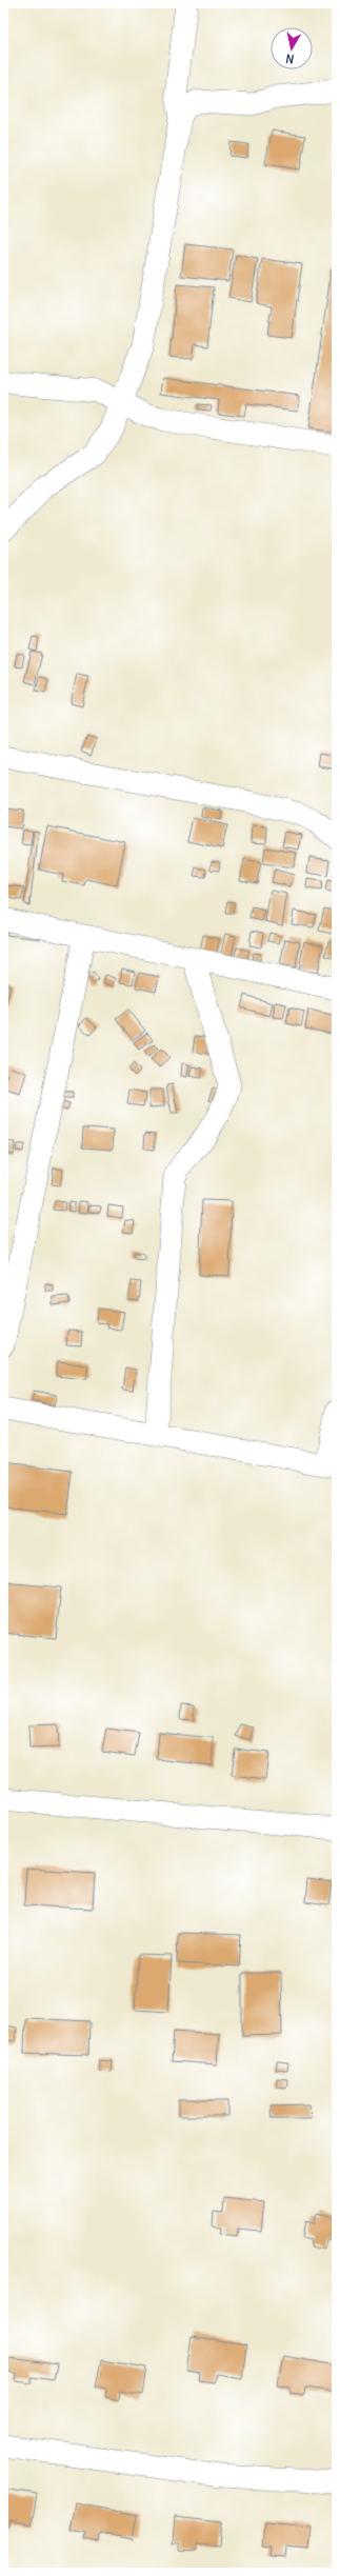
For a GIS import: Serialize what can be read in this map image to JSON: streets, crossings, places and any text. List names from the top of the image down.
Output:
{
  "north": "bottom"
}
